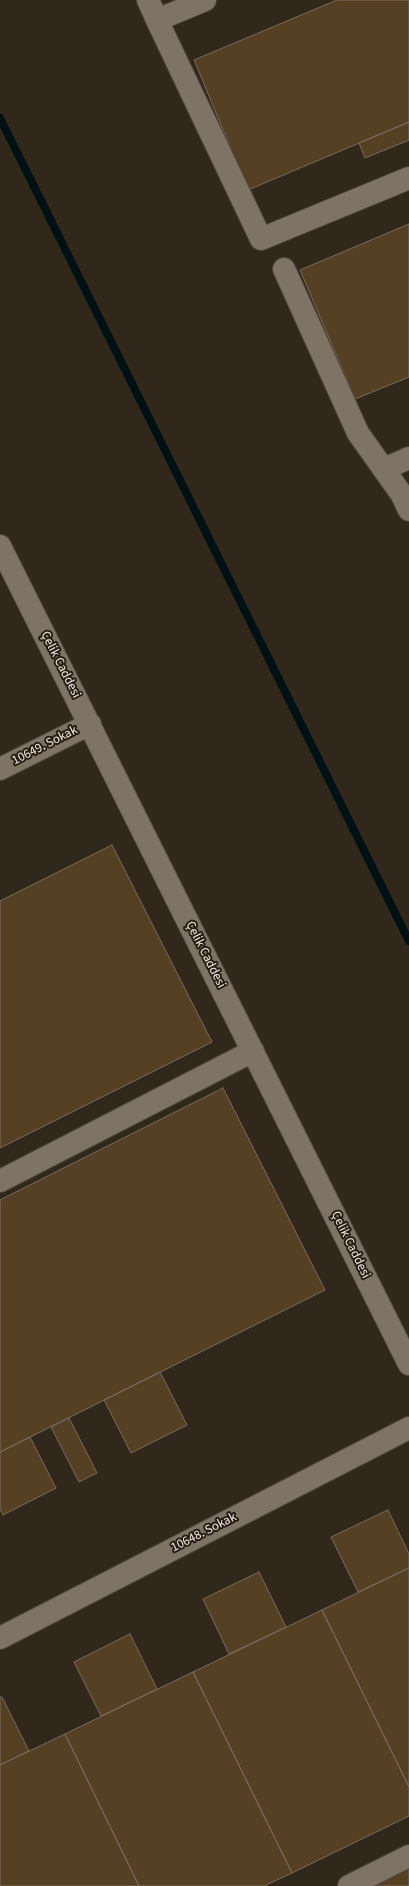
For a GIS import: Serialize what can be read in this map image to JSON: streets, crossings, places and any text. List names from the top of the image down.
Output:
{
  "streets": {
    "street": ["Çelik Caddesi", "10649. Sokak", "10648. Sokak"]
  },
  "crossings": [
    ["Çelik Caddesi", "10649. Sokak"]
  ]
}
